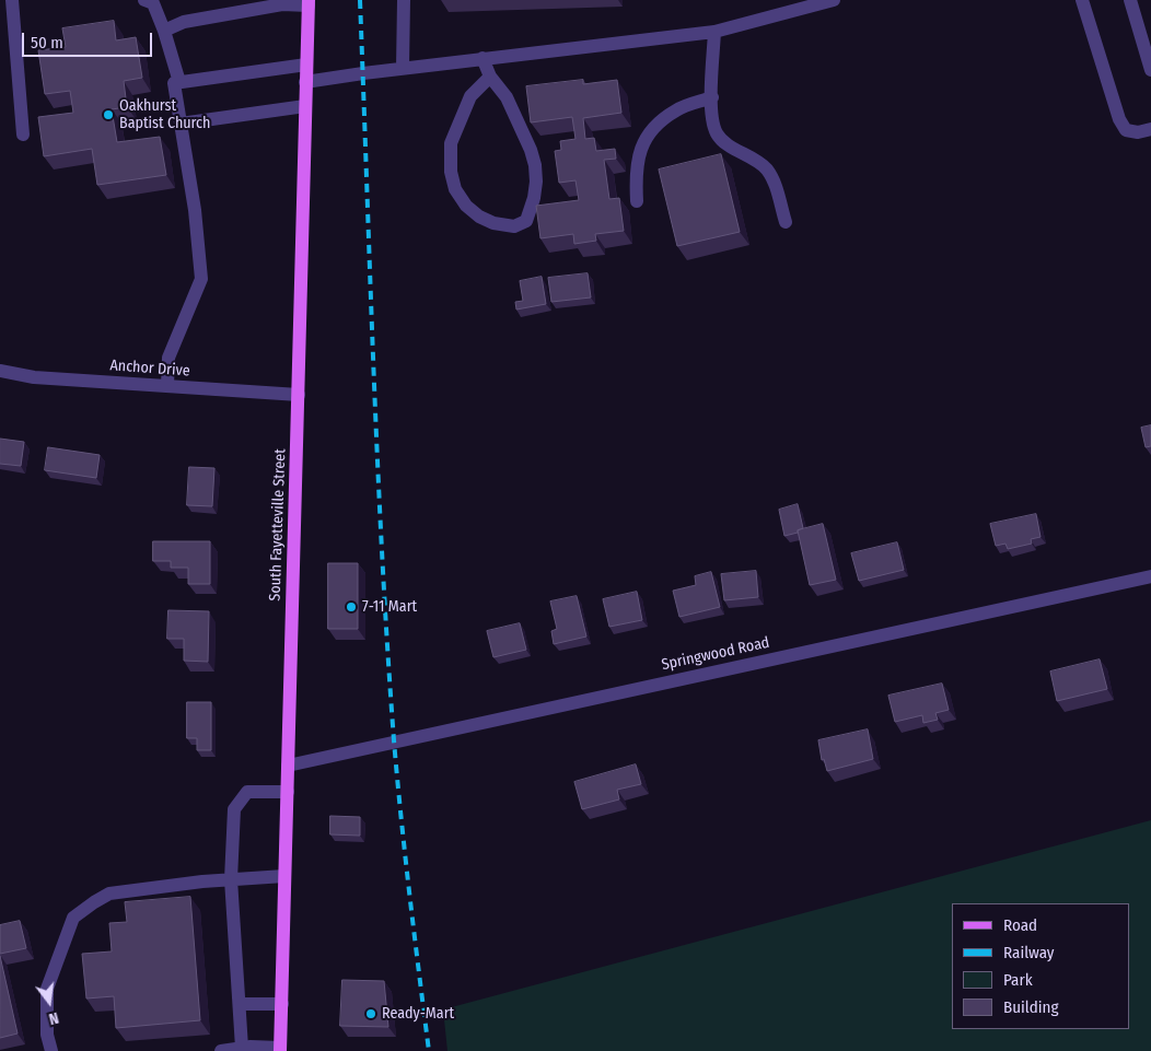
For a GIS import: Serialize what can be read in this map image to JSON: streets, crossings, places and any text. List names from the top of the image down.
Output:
{
  "streets": {
    "main road": ["South Fayetteville Street"],
    "street": ["Anchor Drive", "Springwood Road"]
  },
  "crossings": [
    ["Anchor Drive", "South Fayetteville Street"],
    ["South Fayetteville Street", "Springwood Road"]
  ],
  "places": ["Oakhurst Baptist Church", "7-11 Mart", "Ready-Mart"],
  "legend": [
    "Road",
    "Railway",
    "Park",
    "Building"
  ],
  "scale_bar": "50 m",
  "north": "bottom"
}
